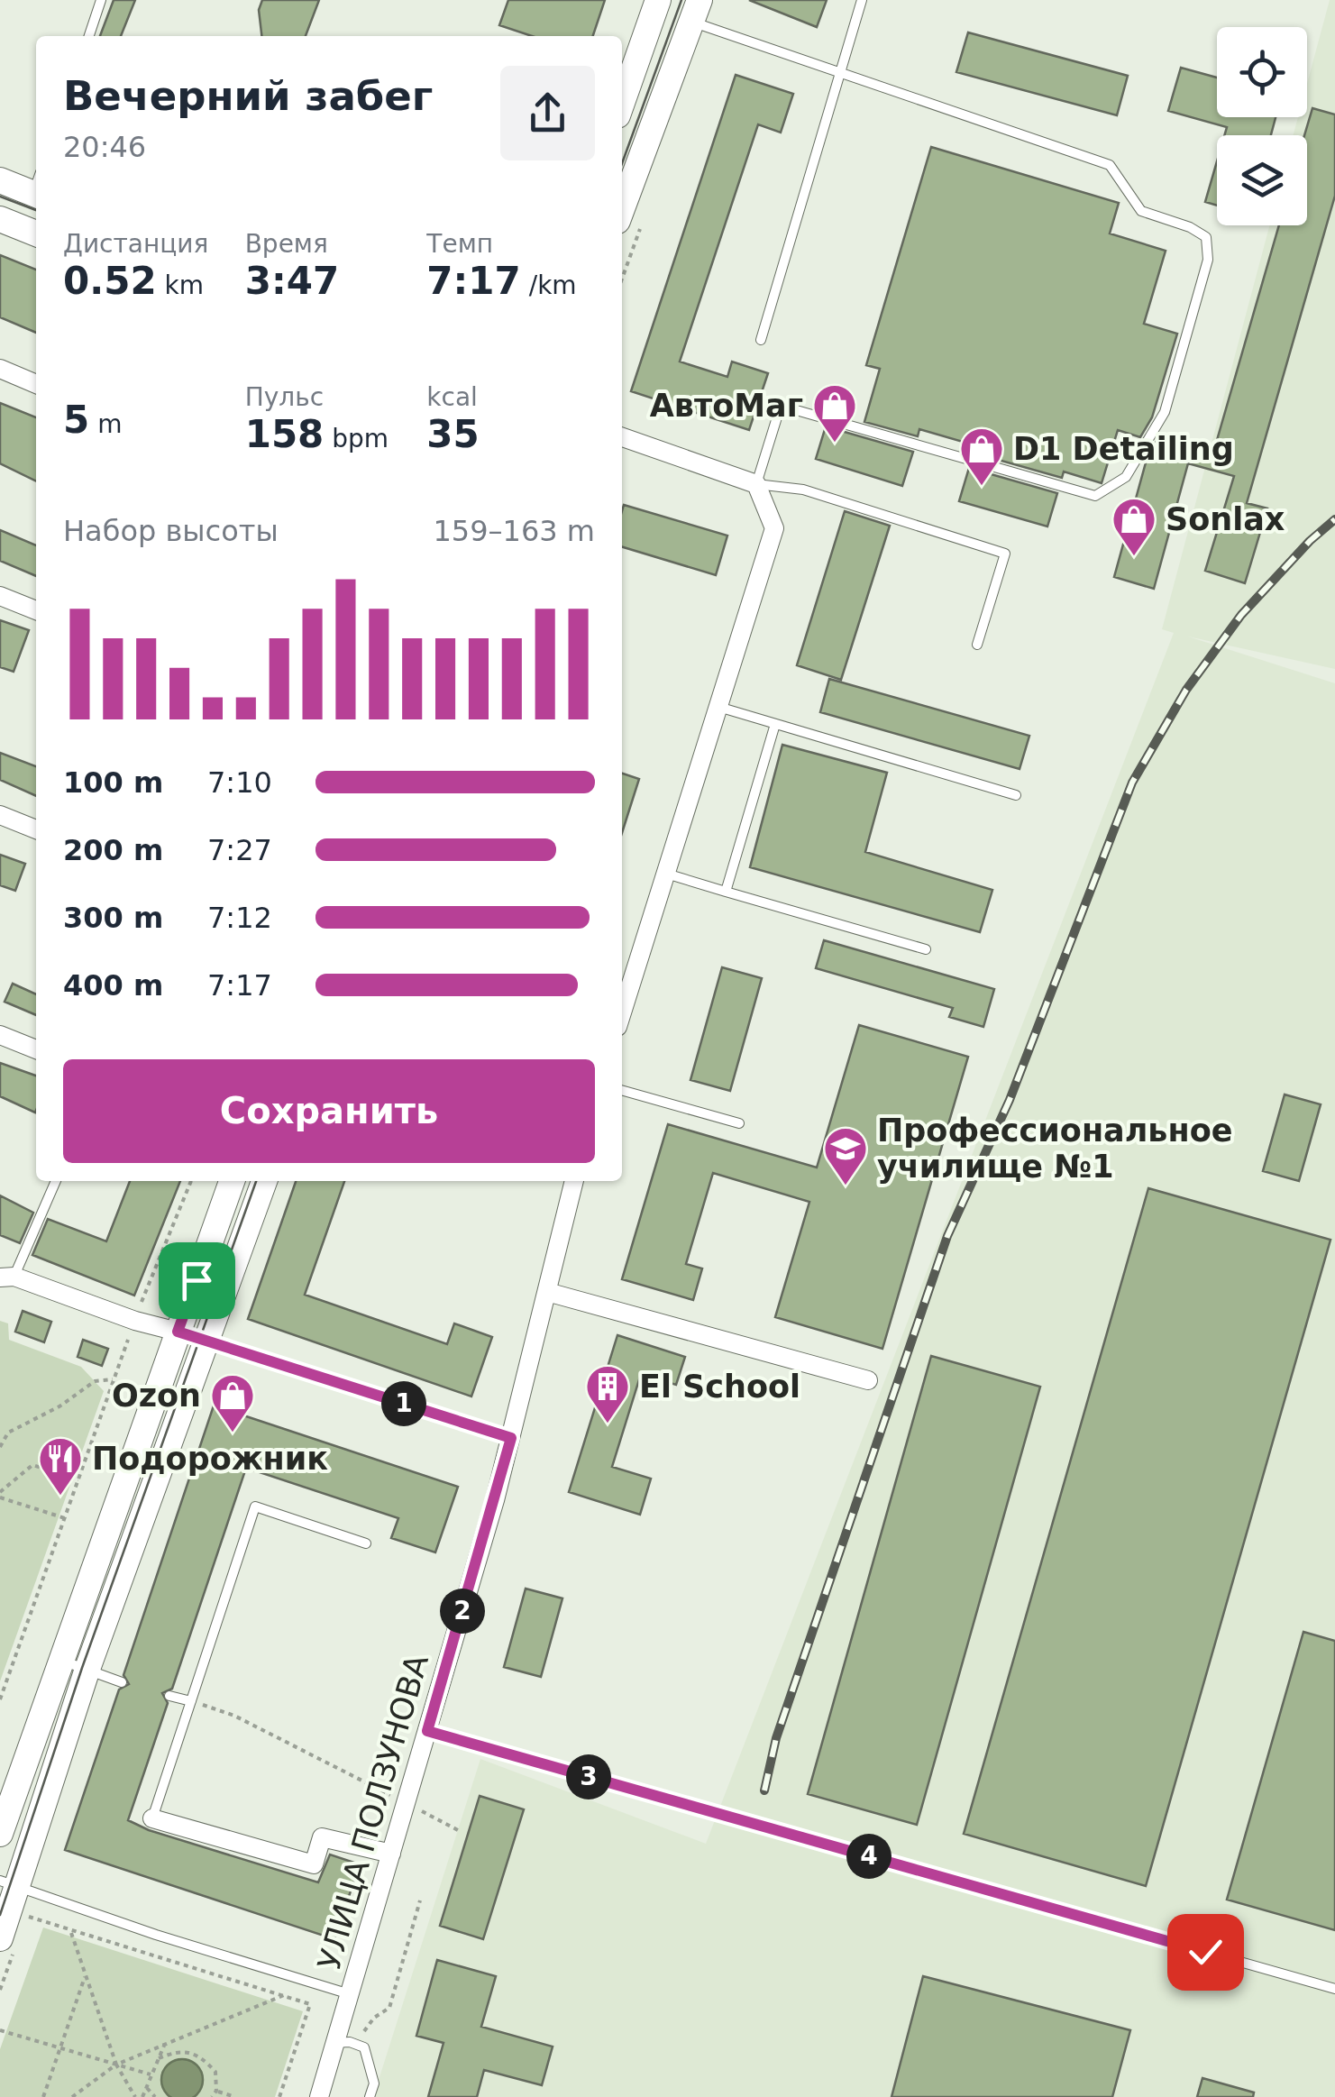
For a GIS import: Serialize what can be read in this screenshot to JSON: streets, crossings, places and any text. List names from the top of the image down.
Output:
{
  "streets": {
    "street": ["УЛИЦА ПОЛЗУНОВА"]
  },
  "places": {
    "shop": [
      "АвтоМаг",
      "D1 Detailing",
      "Sonlax",
      "Ozon"
    ],
    "school or university": ["Профессиональное училище №1"],
    "building": ["El School"],
    "restaurant": ["Подорожник"]
  },
  "page": {
    "heading": ["Вечерний забег", "20:46"],
    "stats": [
      ["Дистанция", "0.52 km"],
      ["Время", "3:47"],
      ["Темп", "7:17 /km"],
      ["5 m"],
      ["Пульс", "158 bpm"],
      ["kcal", "35"]
    ],
    "chart": ["Набор высоты", "159–163 m"],
    "list": [
      {
        "name": "100 m",
        "note": "7:10"
      },
      {
        "name": "200 m",
        "note": "7:27"
      },
      {
        "name": "300 m",
        "note": "7:12"
      },
      {
        "name": "400 m",
        "note": "7:17"
      }
    ],
    "buttons": "Сохранить",
    "pins": [
      "1",
      "2",
      "3",
      "4"
    ]
  }
}
